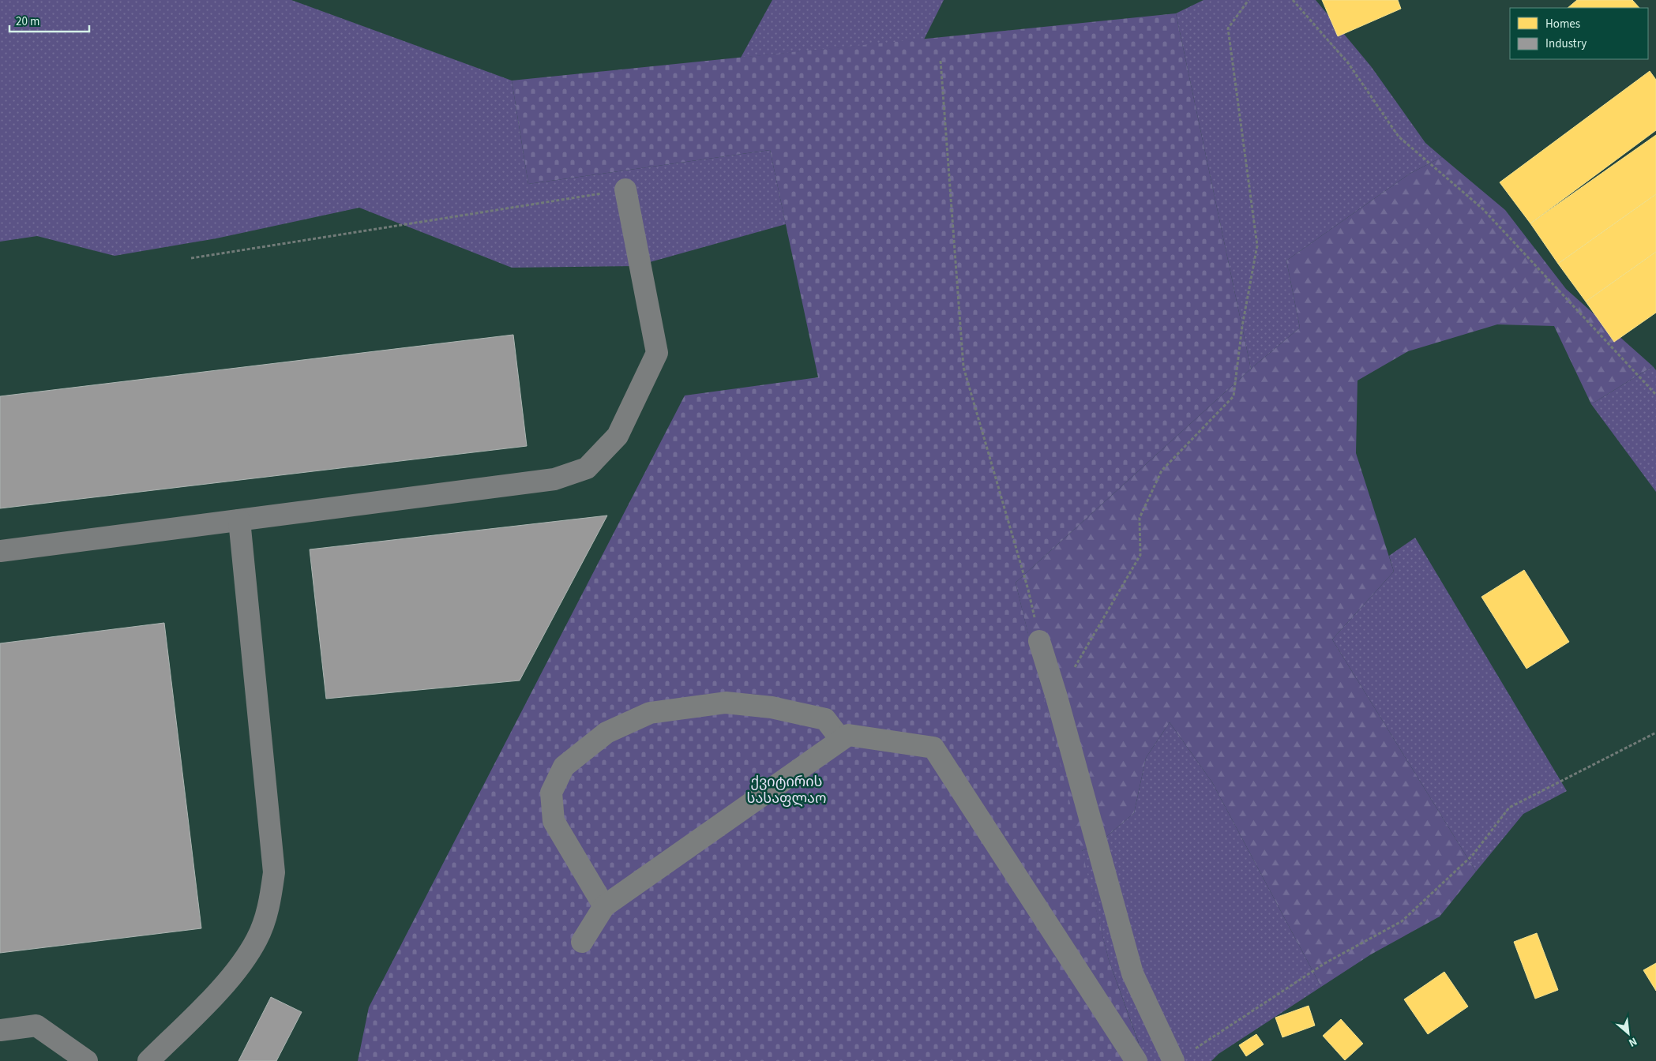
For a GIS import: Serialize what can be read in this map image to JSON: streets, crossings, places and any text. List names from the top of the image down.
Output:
{
  "parks": ["ქვიტირის სასაფლაო"],
  "legend": ["Homes", "Industry"],
  "scale_bar": "20 m",
  "north": "bottom right"
}
